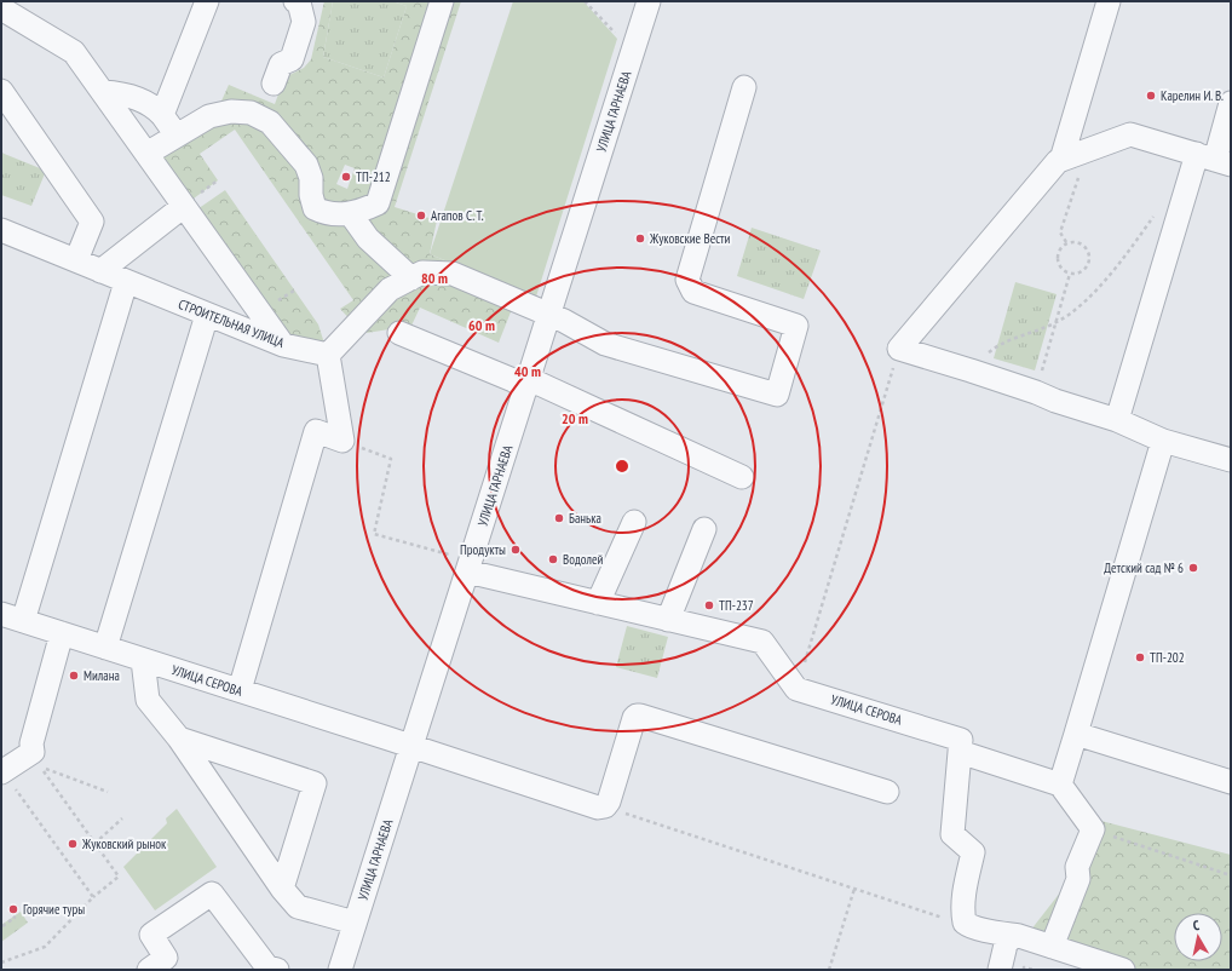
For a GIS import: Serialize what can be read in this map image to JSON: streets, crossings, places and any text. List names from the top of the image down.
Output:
{
  "streets": {
    "street": ["УЛИЦА ГАРНАЕВА", "СТРОИТЕЛЬНАЯ УЛИЦА", "УЛИЦА СЕРОВА"]
  },
  "crossings": [
    ["УЛИЦА ГАРНАЕВА", "УЛИЦА СЕРОВА"]
  ],
  "places": [
    "Карелин И. В.",
    "ТП-212",
    "Агапов С. Т.",
    "Жуковские Вести",
    "Банька",
    "Продукты",
    "Водолей",
    "Детский сад № 6",
    "ТП-237",
    "ТП-202",
    "Милана",
    "Жуковский рынок",
    "Горячие туры"
  ],
  "north": "top",
  "rings": [
    "80 m",
    "60 m",
    "40 m",
    "20 m"
  ]
}
